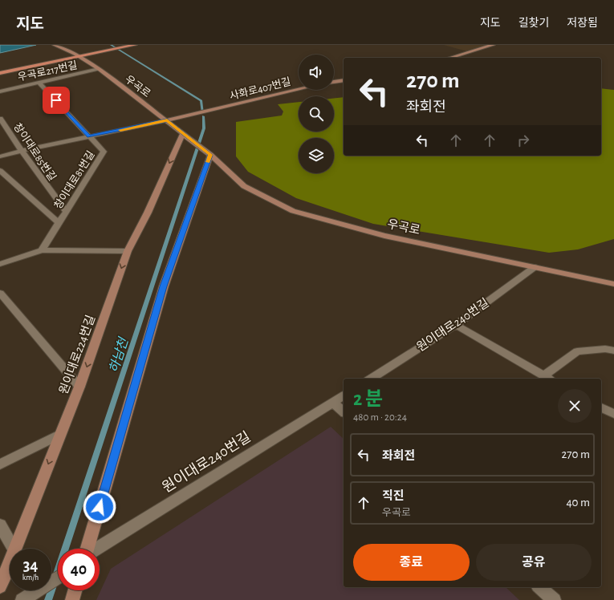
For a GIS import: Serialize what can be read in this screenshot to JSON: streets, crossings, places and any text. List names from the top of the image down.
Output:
{
  "streets": {
    "street": [
      "우곡로217번길",
      "우곡로",
      "사화로407번길",
      "창이대로85번길",
      "창이대로81번길",
      "원이대로240번길",
      "원이대로224번길"
    ]
  },
  "crossings": [
    ["우곡로217번길", "우곡로"],
    ["우곡로217번길", "창이대로81번길"],
    ["우곡로", "사화로407번길"],
    ["우곡로", "원이대로240번길"],
    ["우곡로", "원이대로224번길"],
    ["창이대로85번길", "창이대로81번길"]
  ],
  "water": ["하남천"],
  "page": {
    "header": "지도",
    "nav": ["지도", "길찾기", "저장됨"],
    "turn": ["270 m", "좌회전"],
    "heading": ["2 분", "480 m · 20:24"],
    "list": [
      {
        "name": "좌회전",
        "value": "270 m"
      },
      {
        "name": "직진",
        "note": "우곡로",
        "value": "40 m"
      }
    ],
    "buttons": ["종료", "공유"],
    "speed": "34 km/h",
    "limit": "40"
  }
}
